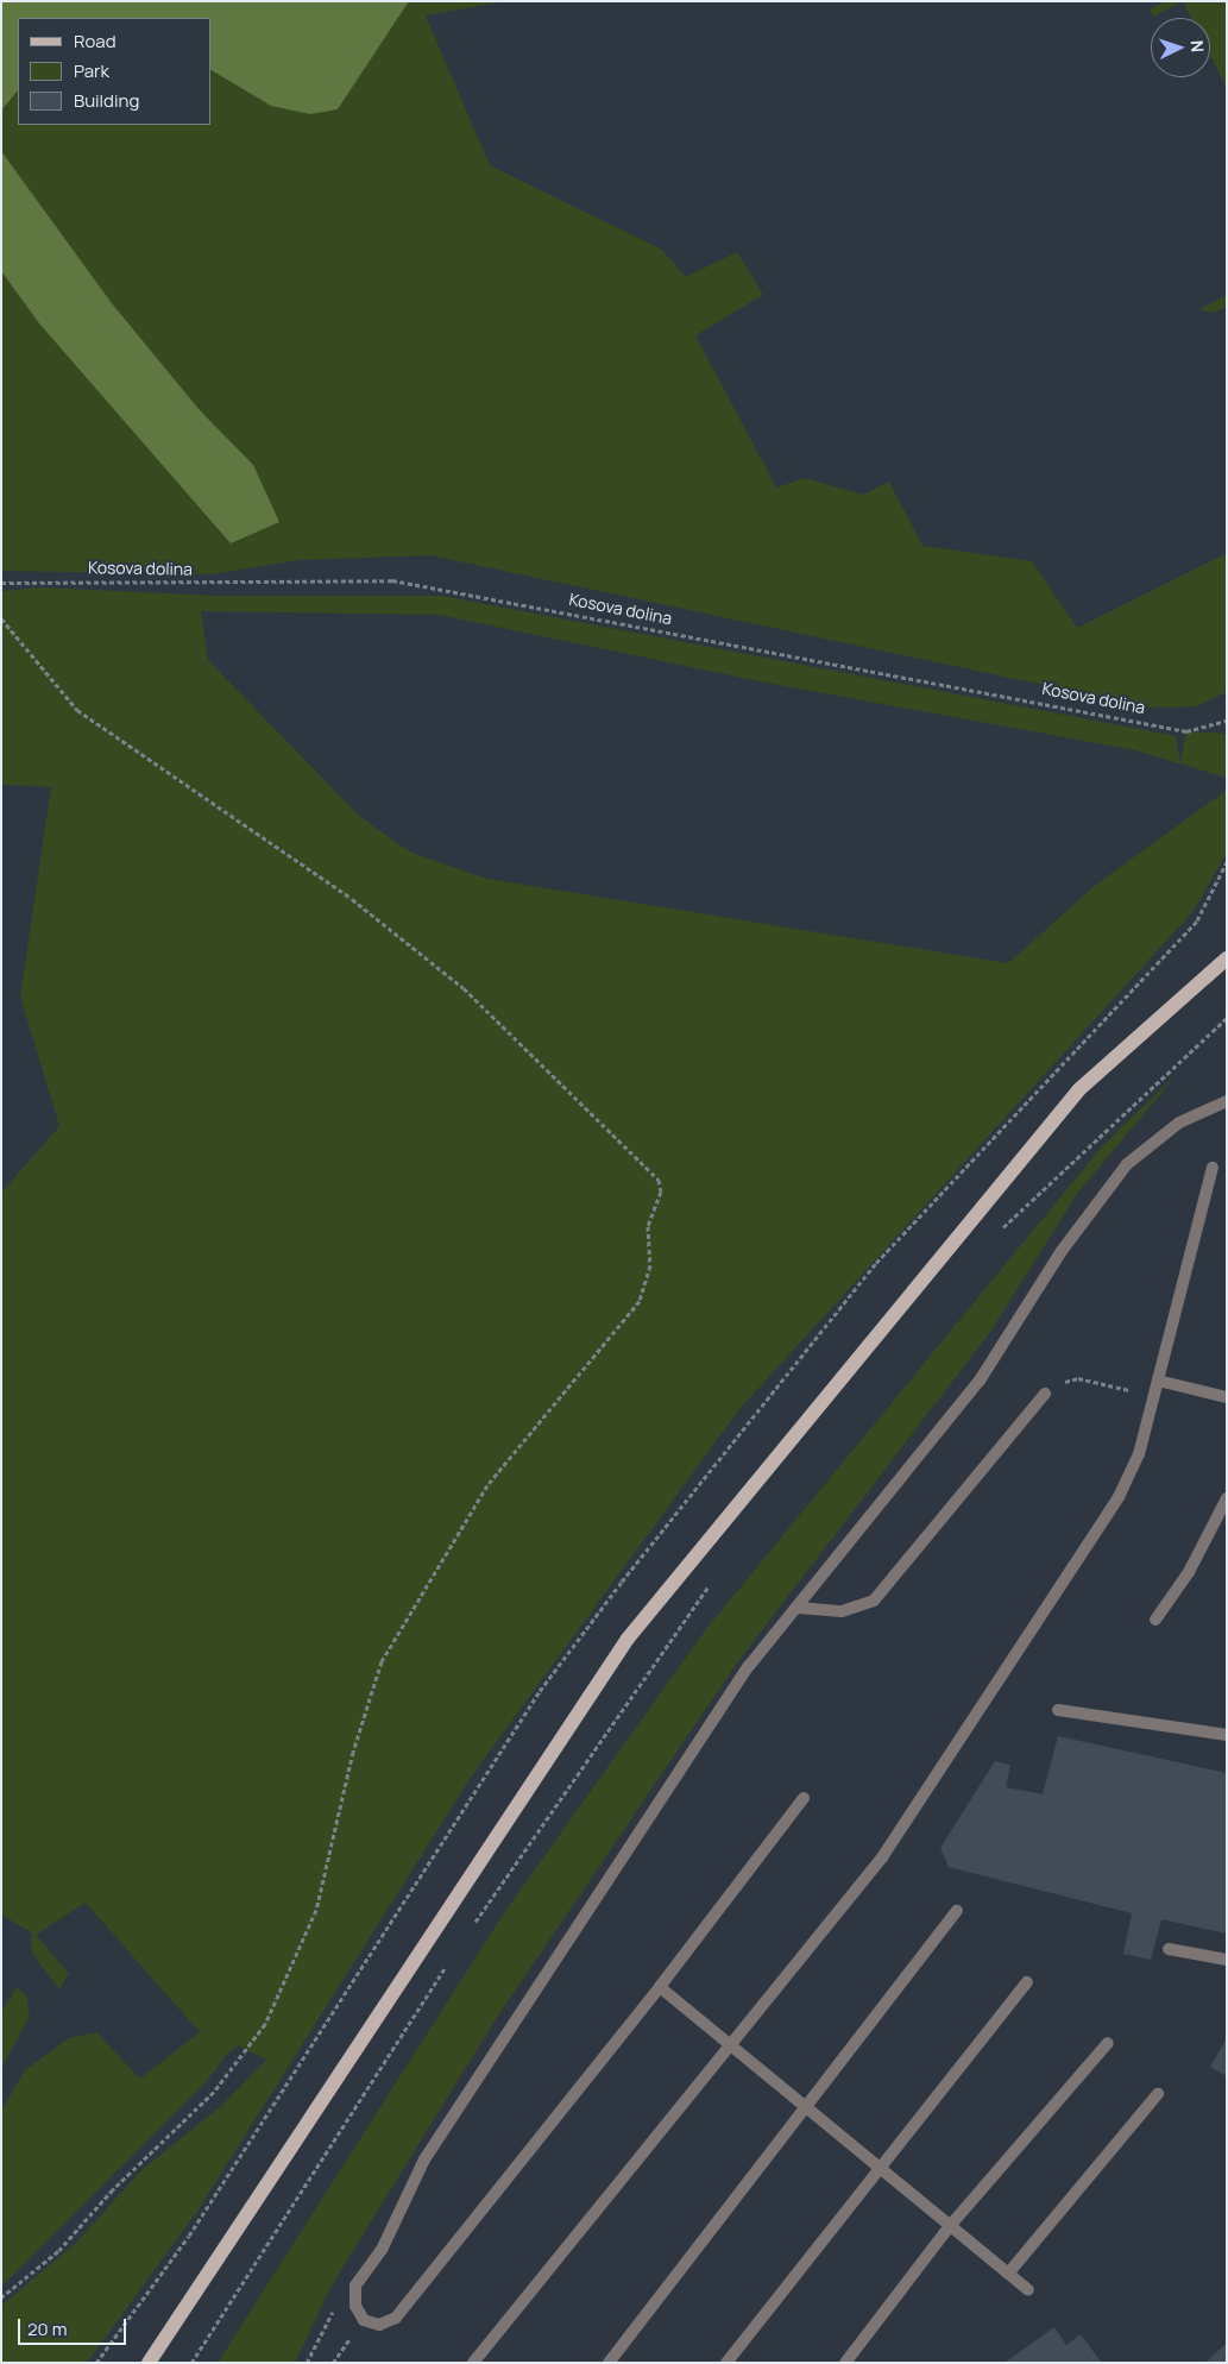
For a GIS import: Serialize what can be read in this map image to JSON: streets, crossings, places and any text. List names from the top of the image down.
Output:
{
  "streets": {
    "path": ["Kosova dolina"]
  },
  "legend": ["Road", "Park", "Building"],
  "scale_bar": "20 m",
  "north": "right"
}
